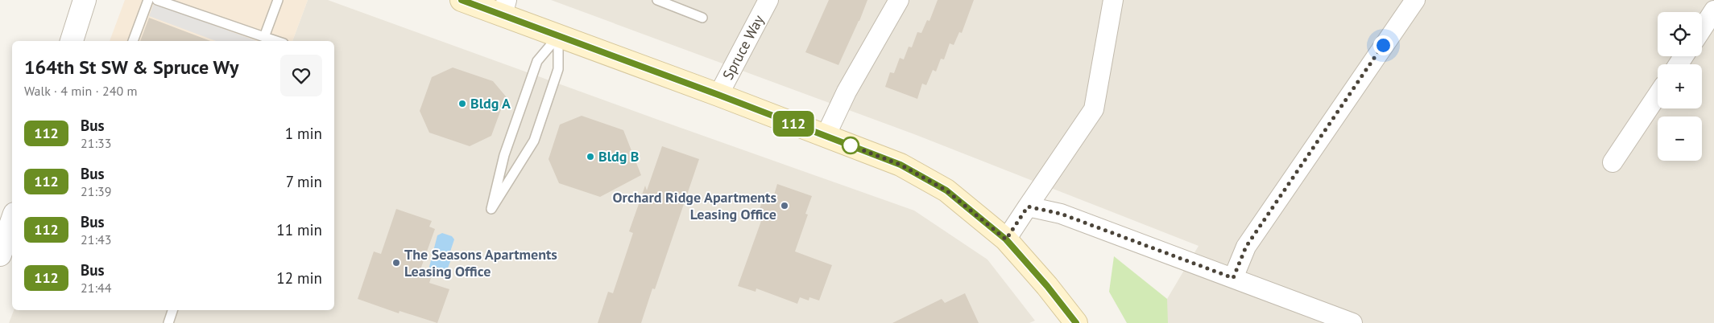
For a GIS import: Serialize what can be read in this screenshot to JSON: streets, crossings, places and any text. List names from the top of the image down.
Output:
{
  "streets": {
    "street": ["Spruce Way"]
  },
  "places": [
    "Bldg A",
    "Bldg B",
    "Orchard Ridge Apartments Leasing Office",
    "The Seasons Apartments Leasing Office"
  ],
  "lines": ["bus line 112"],
  "page": {
    "on_map": "112",
    "map_buttons": ["+", "−"],
    "heading": ["164th St SW & Spruce Wy", "Walk · 4 min · 240 m"],
    "list": [
      {
        "mark": "112",
        "name": "Bus",
        "note": "21:33",
        "value": "1 min"
      },
      {
        "mark": "112",
        "name": "Bus",
        "note": "21:39",
        "value": "7 min"
      },
      {
        "mark": "112",
        "name": "Bus",
        "note": "21:43",
        "value": "11 min"
      },
      {
        "mark": "112",
        "name": "Bus",
        "note": "21:44",
        "value": "12 min"
      }
    ]
  }
}
